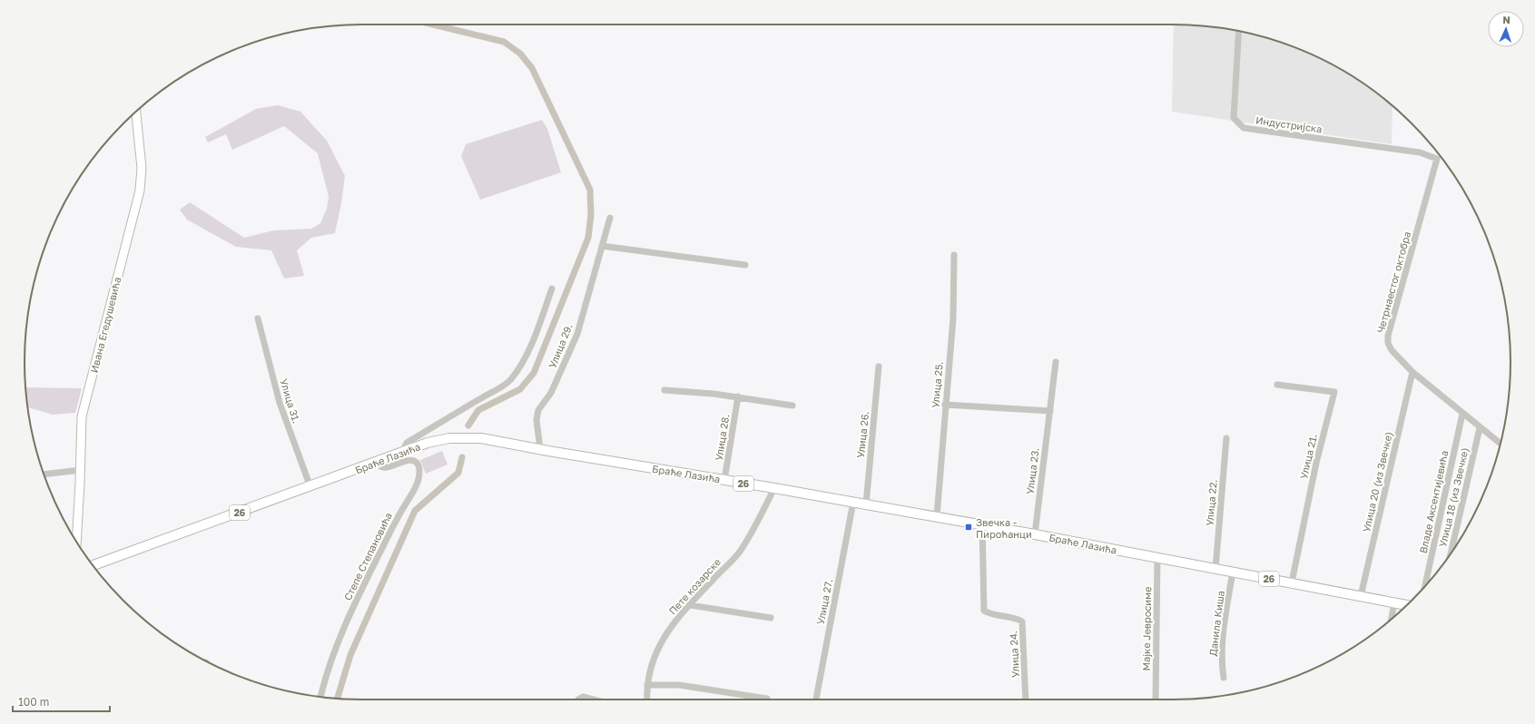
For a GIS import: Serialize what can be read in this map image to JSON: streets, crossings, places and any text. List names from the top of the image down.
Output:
{
  "streets": {
    "main road": ["Ивана Егедушевића", "Браће Лазића", "26"],
    "street": [
      "Индустријска",
      "Четрнаестог октобра",
      "Улица 29.",
      "Улица 25.",
      "Улица 31.",
      "Улица 26.",
      "Улица 28.",
      "Улица 21.",
      "Улица 23.",
      "Улица 20 (из Звечке)",
      "Улица 18 (из Звечке)",
      "Владе Аксентијевића",
      "Улица 22.",
      "Степе Степановића",
      "Пете козарске",
      "Улица 27.",
      "Данила Киша",
      "Мајке Јевросиме",
      "Улица 24."
    ]
  },
  "crossings": [
    ["Индустријска", "Четрнаестог октобра"],
    ["Четрнаестог октобра", "Улица 20 (из Звечке)"],
    ["Четрнаестог октобра", "Улица 18 (из Звечке)"],
    ["Четрнаестог октобра", "Владе Аксентијевића"],
    ["Улица 29.", "Браће Лазића"],
    ["Улица 25.", "Браће Лазића"],
    ["Улица 31.", "Браће Лазића"],
    ["Улица 26.", "Браће Лазића"],
    ["Улица 28.", "Браће Лазића"],
    ["Улица 21.", "Браће Лазића"],
    ["Браће Лазића", "Улица 23."],
    ["Браће Лазића", "Улица 20 (из Звечке)"],
    ["Браће Лазића", "26"],
    ["Браће Лазића", "Улица 22."],
    ["Браће Лазића", "Степе Степановића"],
    ["Браће Лазића", "Пете козарске"],
    ["Браће Лазића", "Улица 27."],
    ["Браће Лазића", "Данила Киша"],
    ["Браће Лазића", "Мајке Јевросиме"],
    ["Браће Лазића", "Улица 24."],
    ["Улица 20 (из Звечке)", "26"]
  ],
  "places": {
    "transit": ["Звечка - Пироћанци"]
  },
  "scale_bar": "100 m",
  "north": "top"
}
